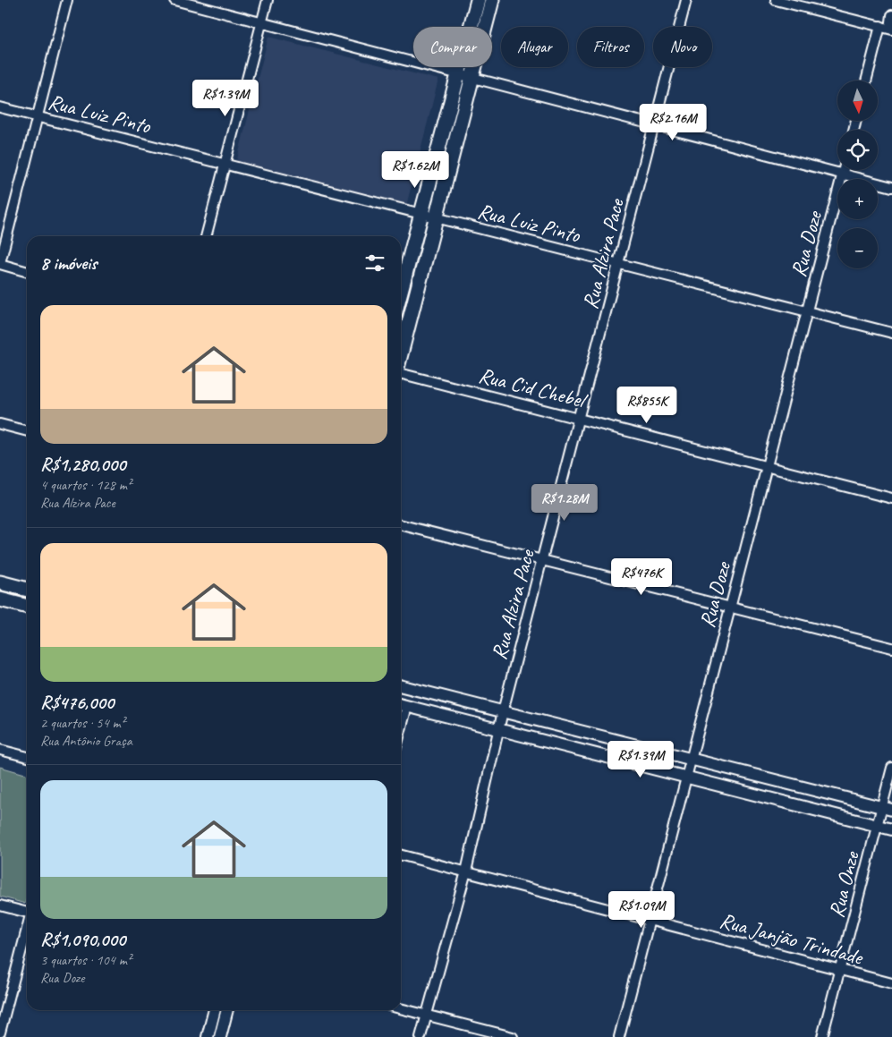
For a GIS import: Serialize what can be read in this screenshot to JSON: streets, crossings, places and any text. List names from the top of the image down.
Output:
{
  "streets": {
    "street": [
      "Rua Luiz Pinto",
      "Rua Doze",
      "Rua Alzira Pace",
      "Rua Cid Chebel",
      "Rua Onze",
      "Rua Janjão Trindade"
    ]
  },
  "crossings": [
    ["Rua Luiz Pinto", "Rua Doze"],
    ["Rua Luiz Pinto", "Rua Alzira Pace"],
    ["Rua Doze", "Rua Cid Chebel"],
    ["Rua Doze", "Rua Janjão Trindade"],
    ["Rua Alzira Pace", "Rua Cid Chebel"],
    ["Rua Alzira Pace", "Rua Janjão Trindade"],
    ["Rua Onze", "Rua Janjão Trindade"]
  ],
  "north": "bottom",
  "page": {
    "chip": [
      "Comprar",
      "Alugar",
      "Filtros",
      "Novo"
    ],
    "price": [
      "R$1.39M",
      "R$2.16M",
      "R$1.62M",
      "R$855K",
      "R$1.28M",
      "R$476K",
      "R$1.39M",
      "R$1.09M"
    ],
    "map_buttons": ["+", "−"],
    "heading": "8 imóveis",
    "list": [
      {
        "name": "R$1,280,000",
        "note": "4 quartos · 128 m² · Rua Alzira Pace"
      },
      {
        "name": "R$476,000",
        "note": "2 quartos · 54 m² · Rua Antônio Graça"
      },
      {
        "name": "R$1,090,000",
        "note": "3 quartos · 104 m² · Rua Doze"
      }
    ]
  }
}
